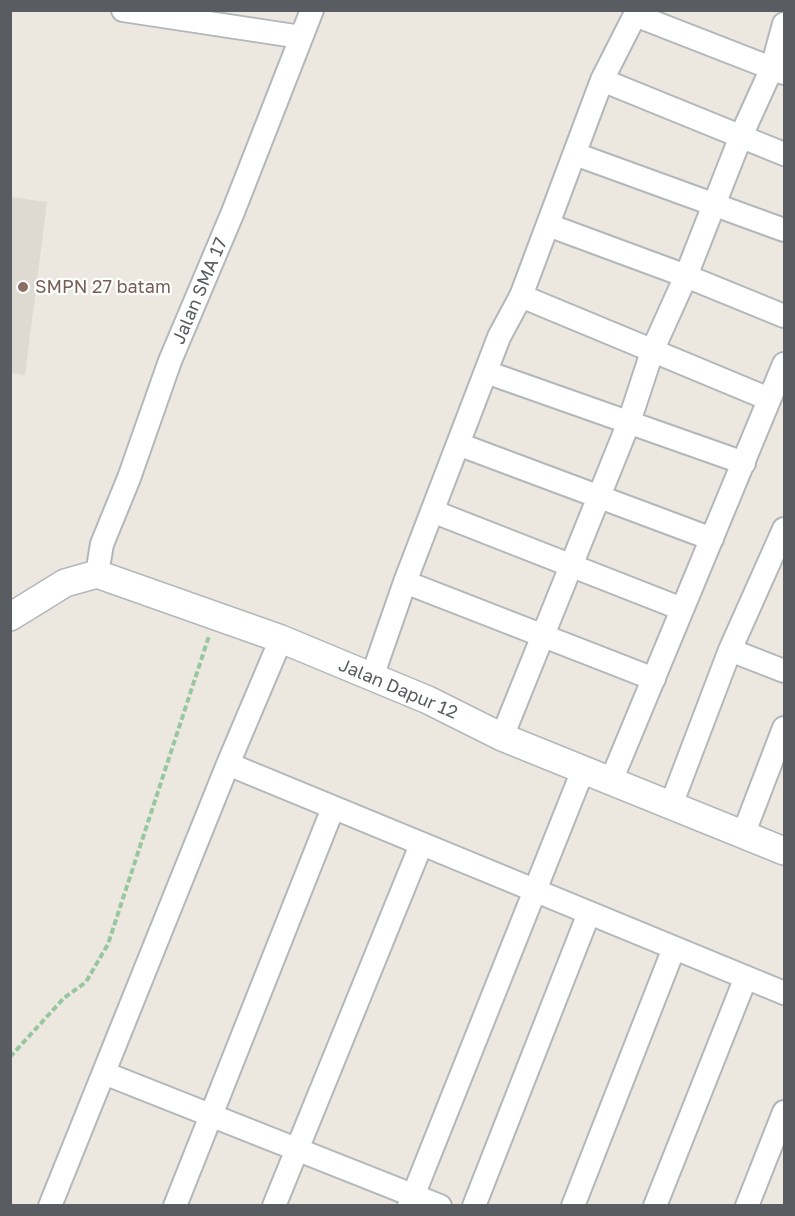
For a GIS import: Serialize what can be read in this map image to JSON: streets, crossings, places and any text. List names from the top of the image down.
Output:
{
  "streets": {
    "street": ["Jalan SMA 17", "Jalan Dapur 12"]
  },
  "crossings": [
    ["Jalan SMA 17", "Jalan Dapur 12"]
  ],
  "places": ["SMPN 27 batam"]
}
